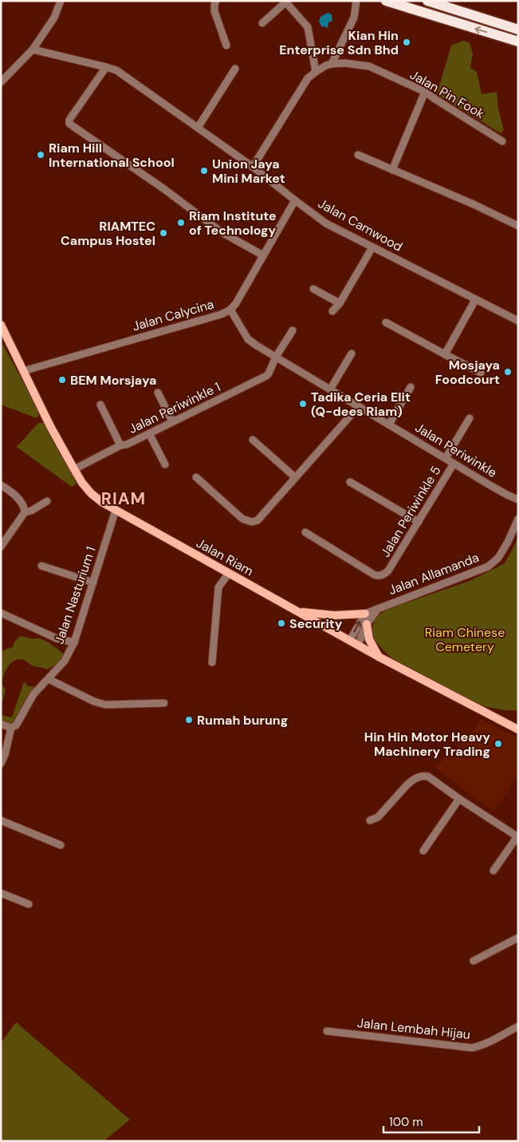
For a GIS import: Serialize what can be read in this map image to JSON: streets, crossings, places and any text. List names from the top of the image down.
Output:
{
  "streets": {
    "main road": ["Jalan Riam"],
    "street": [
      "Jalan Pin Fook",
      "Jalan Camwood",
      "Jalan Calycina",
      "Jalan Periwinkle 1",
      "Jalan Periwinkle",
      "Jalan Periwinkle 5",
      "Jalan Allamanda",
      "Jalan Nasturium 1",
      "Jalan Lembah Hijau"
    ]
  },
  "crossings": [
    ["Jalan Pin Fook", "Jalan Camwood"],
    ["Jalan Camwood", "Jalan Calycina"],
    ["Jalan Calycina", "Jalan Periwinkle"],
    ["Jalan Calycina", "Jalan Riam"],
    ["Jalan Periwinkle 1", "Jalan Periwinkle"],
    ["Jalan Periwinkle 1", "Jalan Riam"],
    ["Jalan Periwinkle", "Jalan Periwinkle 5"],
    ["Jalan Riam", "Jalan Allamanda"],
    ["Jalan Riam", "Jalan Nasturium 1"]
  ],
  "districts": ["RIAM"],
  "parks": ["Riam Chinese Cemetery"],
  "places": [
    "Kian Hin Enterprise Sdn Bhd",
    "Riam Hill International School",
    "Union Jaya Mini Market",
    "Riam Institute of Technology",
    "RIAMTEC Campus Hostel",
    "Mosjaya Foodcourt",
    "BEM Morsjaya",
    "Tadika Ceria Elit (Q-dees Riam)",
    "Security",
    "Rumah burung",
    "Hin Hin Motor Heavy Machinery Trading"
  ],
  "scale_bar": "100 m"
}
